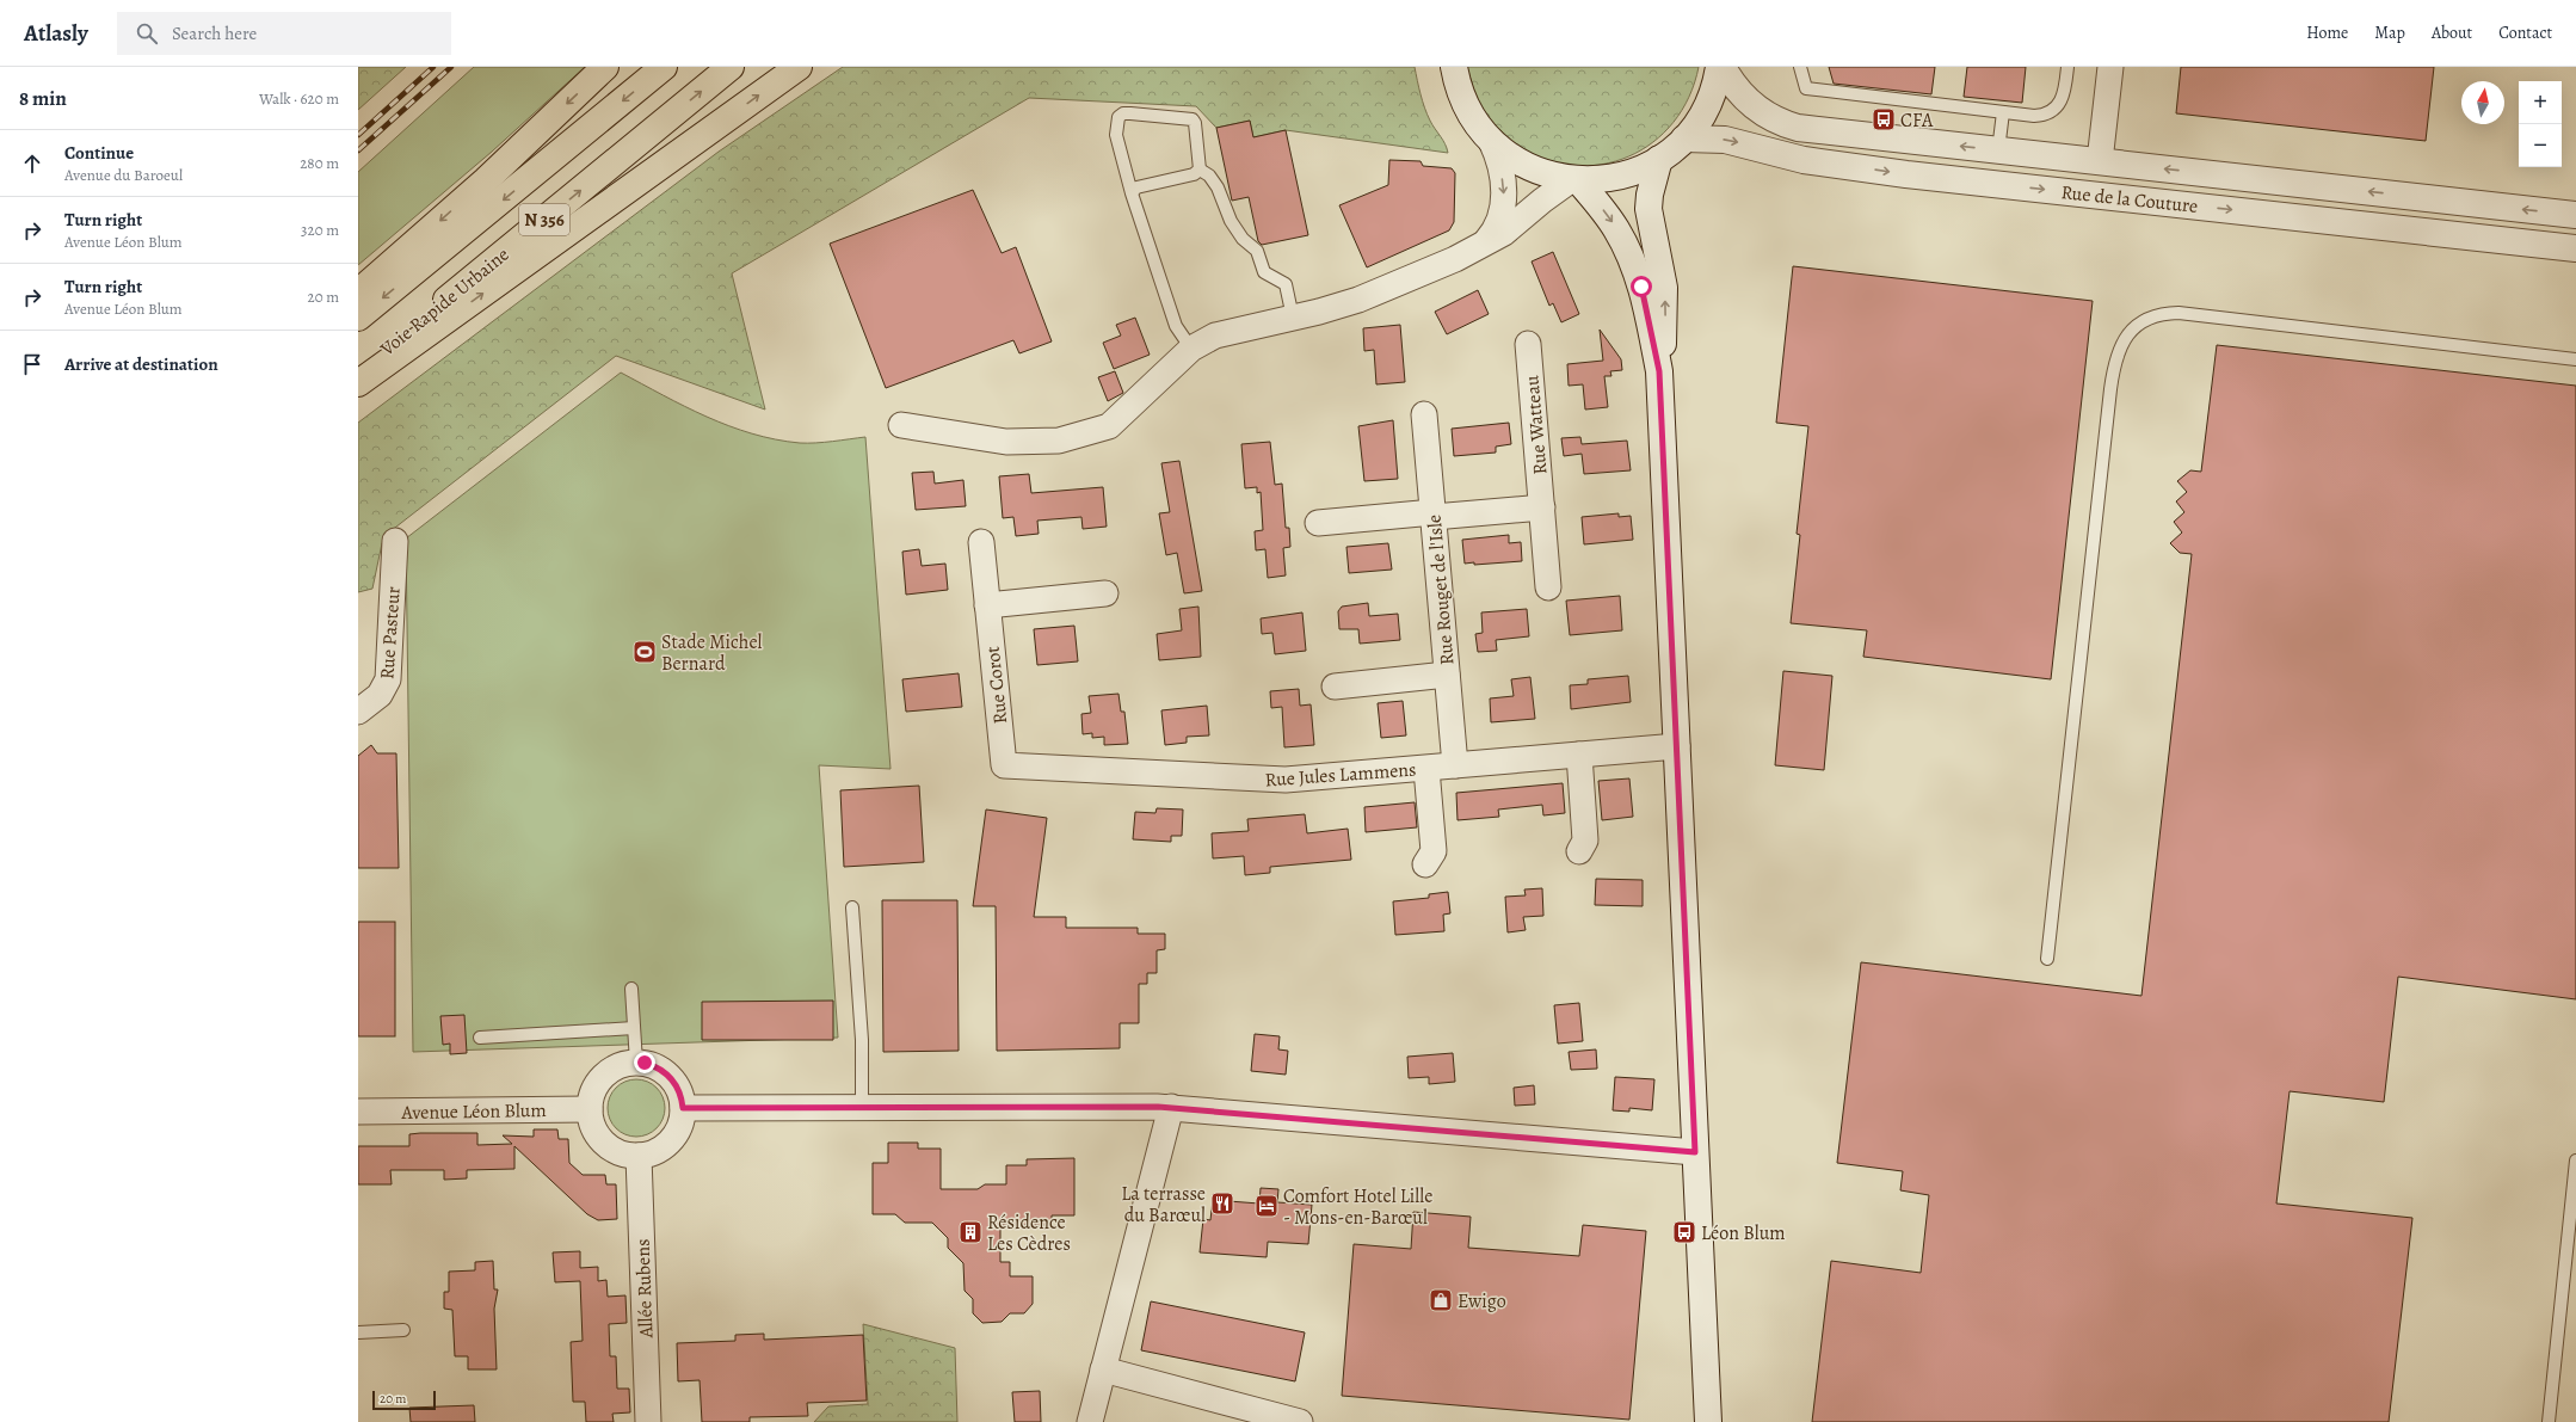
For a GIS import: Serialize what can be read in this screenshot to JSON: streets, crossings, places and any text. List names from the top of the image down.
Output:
{
  "streets": {
    "highway": ["N 356", "Voie Rapide Urbaine"],
    "main road": ["Rue de la Couture"],
    "street": [
      "Rue Watteau",
      "Rue Rouget de l'Isle",
      "Rue Pasteur",
      "Rue Corot",
      "Rue Jules Lammens",
      "Avenue Léon Blum",
      "Allée Rubens"
    ]
  },
  "crossings": [
    ["Rue Rouget de l'Isle", "Rue Jules Lammens"],
    ["Rue Corot", "Rue Jules Lammens"],
    ["Avenue Léon Blum", "Allée Rubens"]
  ],
  "places": {
    "bus stop": ["CFA", "Léon Blum"],
    "sports": ["Stade Michel Bernard"],
    "restaurant": ["La terrasse du Barœul"],
    "hotel": ["Comfort Hotel Lille - Mons-en-Barœul"],
    "building": ["Résidence Les Cèdres"],
    "shop": ["Ewigo"]
  },
  "scale_bar": "20 m",
  "north": "top",
  "page": {
    "header": "Atlasly",
    "search": "Search here",
    "nav": [
      "Home",
      "Map",
      "About",
      "Contact"
    ],
    "heading": ["8 min", "Walk · 620 m"],
    "map_buttons": ["+", "−"],
    "list": [
      ["Continue", "Avenue du Baroeul", "280 m"],
      ["Turn right", "Avenue Léon Blum", "320 m"],
      ["Turn right", "Avenue Léon Blum", "20 m"],
      "Arrive at destination"
    ],
    "scale": "20 m"
  }
}
